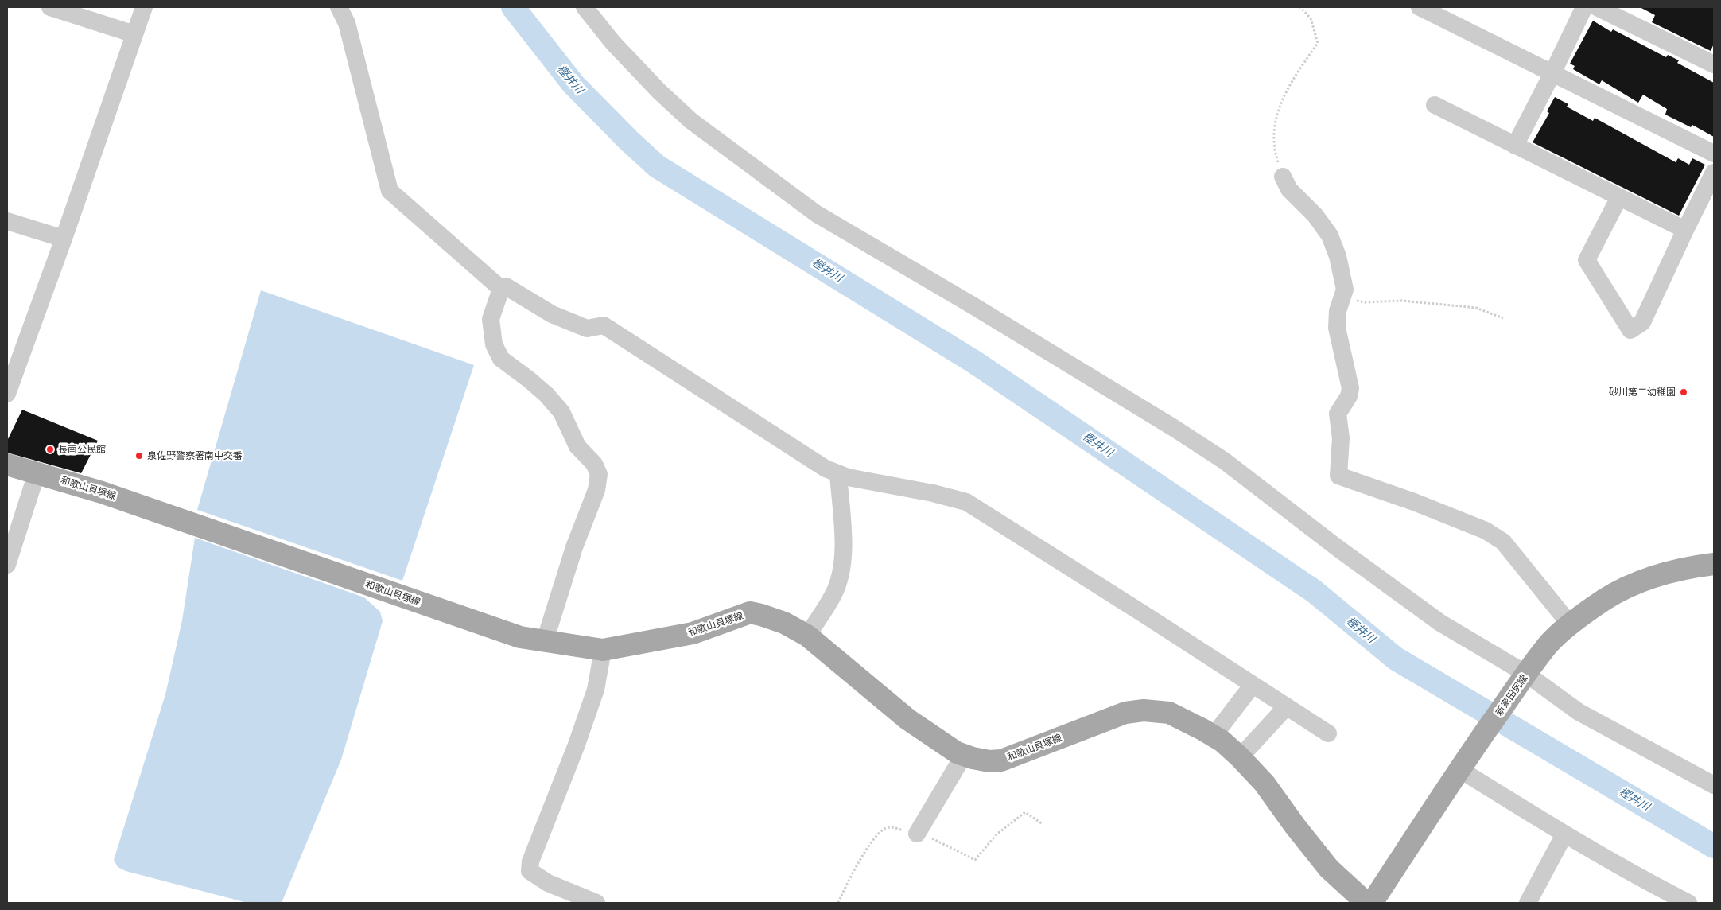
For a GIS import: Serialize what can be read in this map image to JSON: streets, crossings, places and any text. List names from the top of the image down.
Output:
{
  "streets": {
    "main road": ["和歌山貝塚線", "新家田尻線"]
  },
  "water": ["樫井川"],
  "places": ["砂川第二幼稚園", "長南公民館", "泉佐野警察署南中交番"]
}
